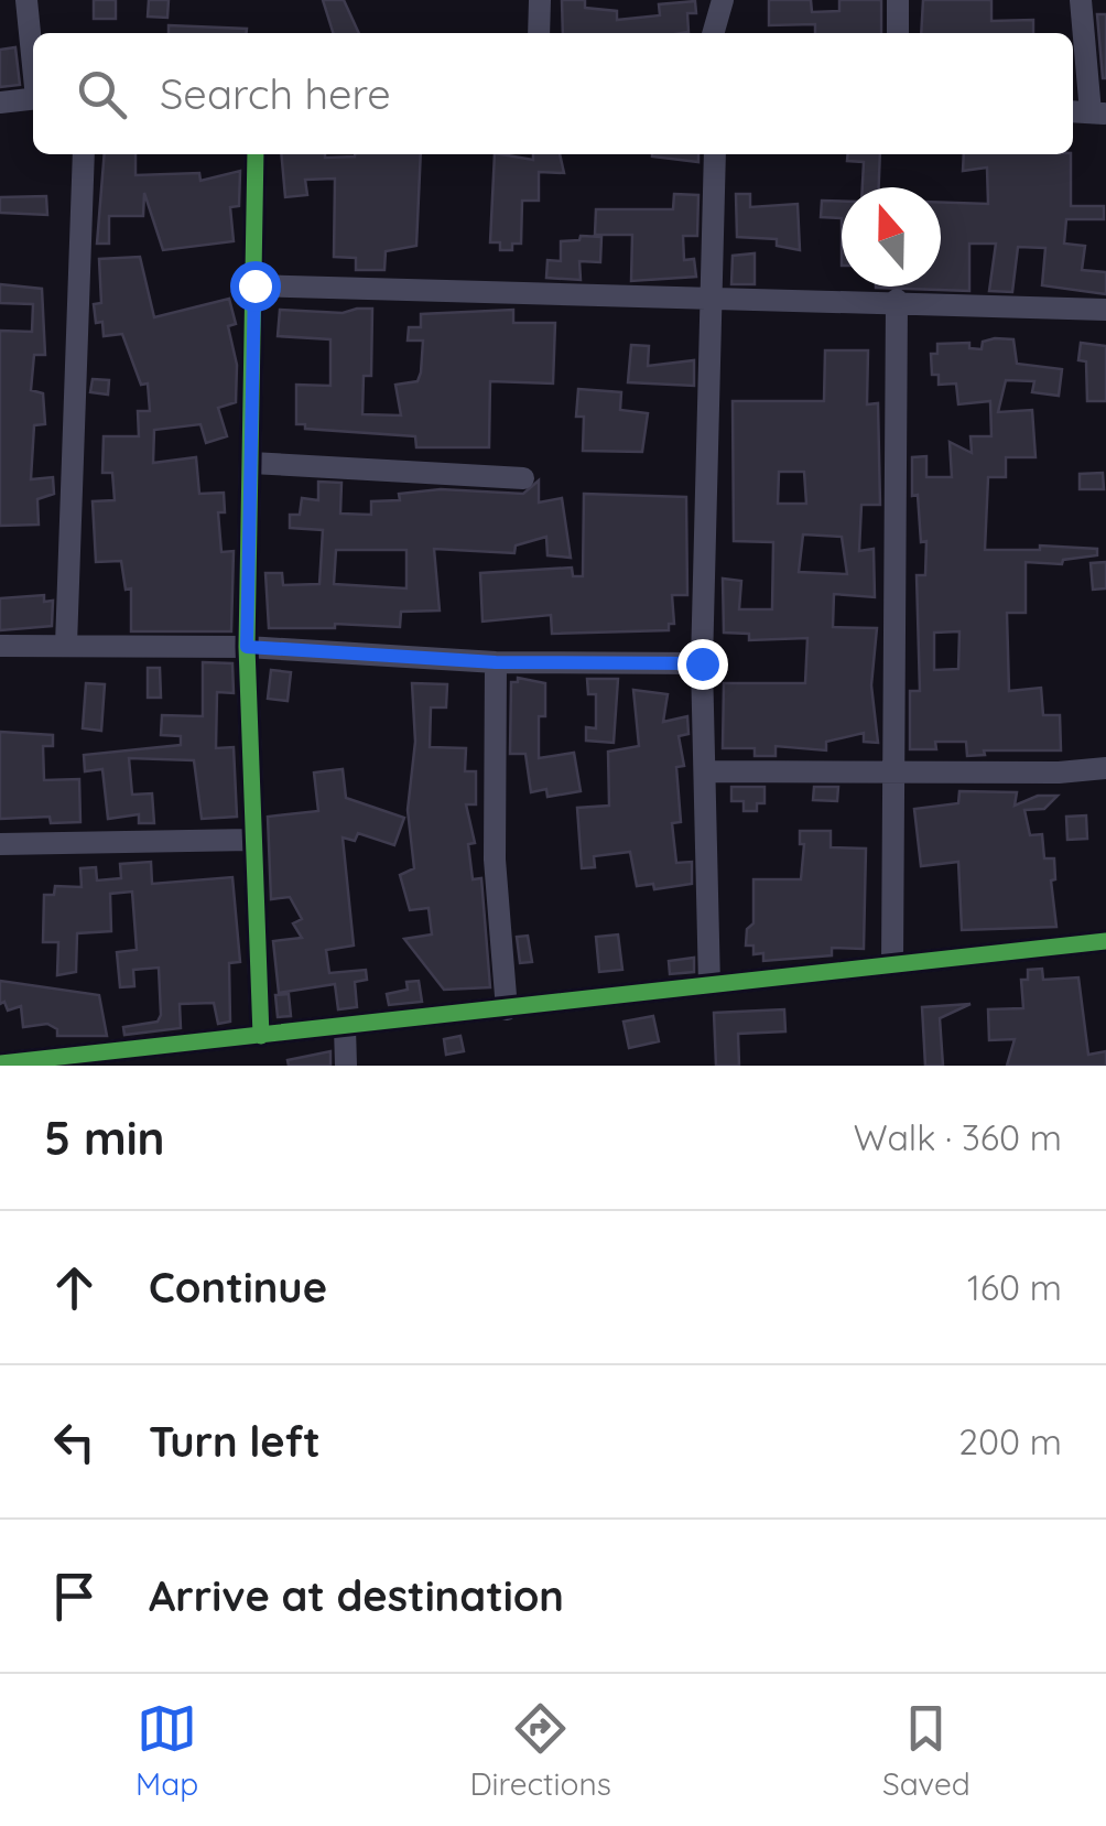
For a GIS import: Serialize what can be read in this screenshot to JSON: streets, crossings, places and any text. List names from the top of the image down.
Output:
{
  "north": "top",
  "page": {
    "search": "Search here",
    "heading": ["5 min", "Walk · 360 m"],
    "list": [
      ["Continue", "160 m"],
      ["Turn left", "200 m"],
      "Arrive at destination"
    ],
    "nav": ["Map", "Directions", "Saved"]
  }
}
